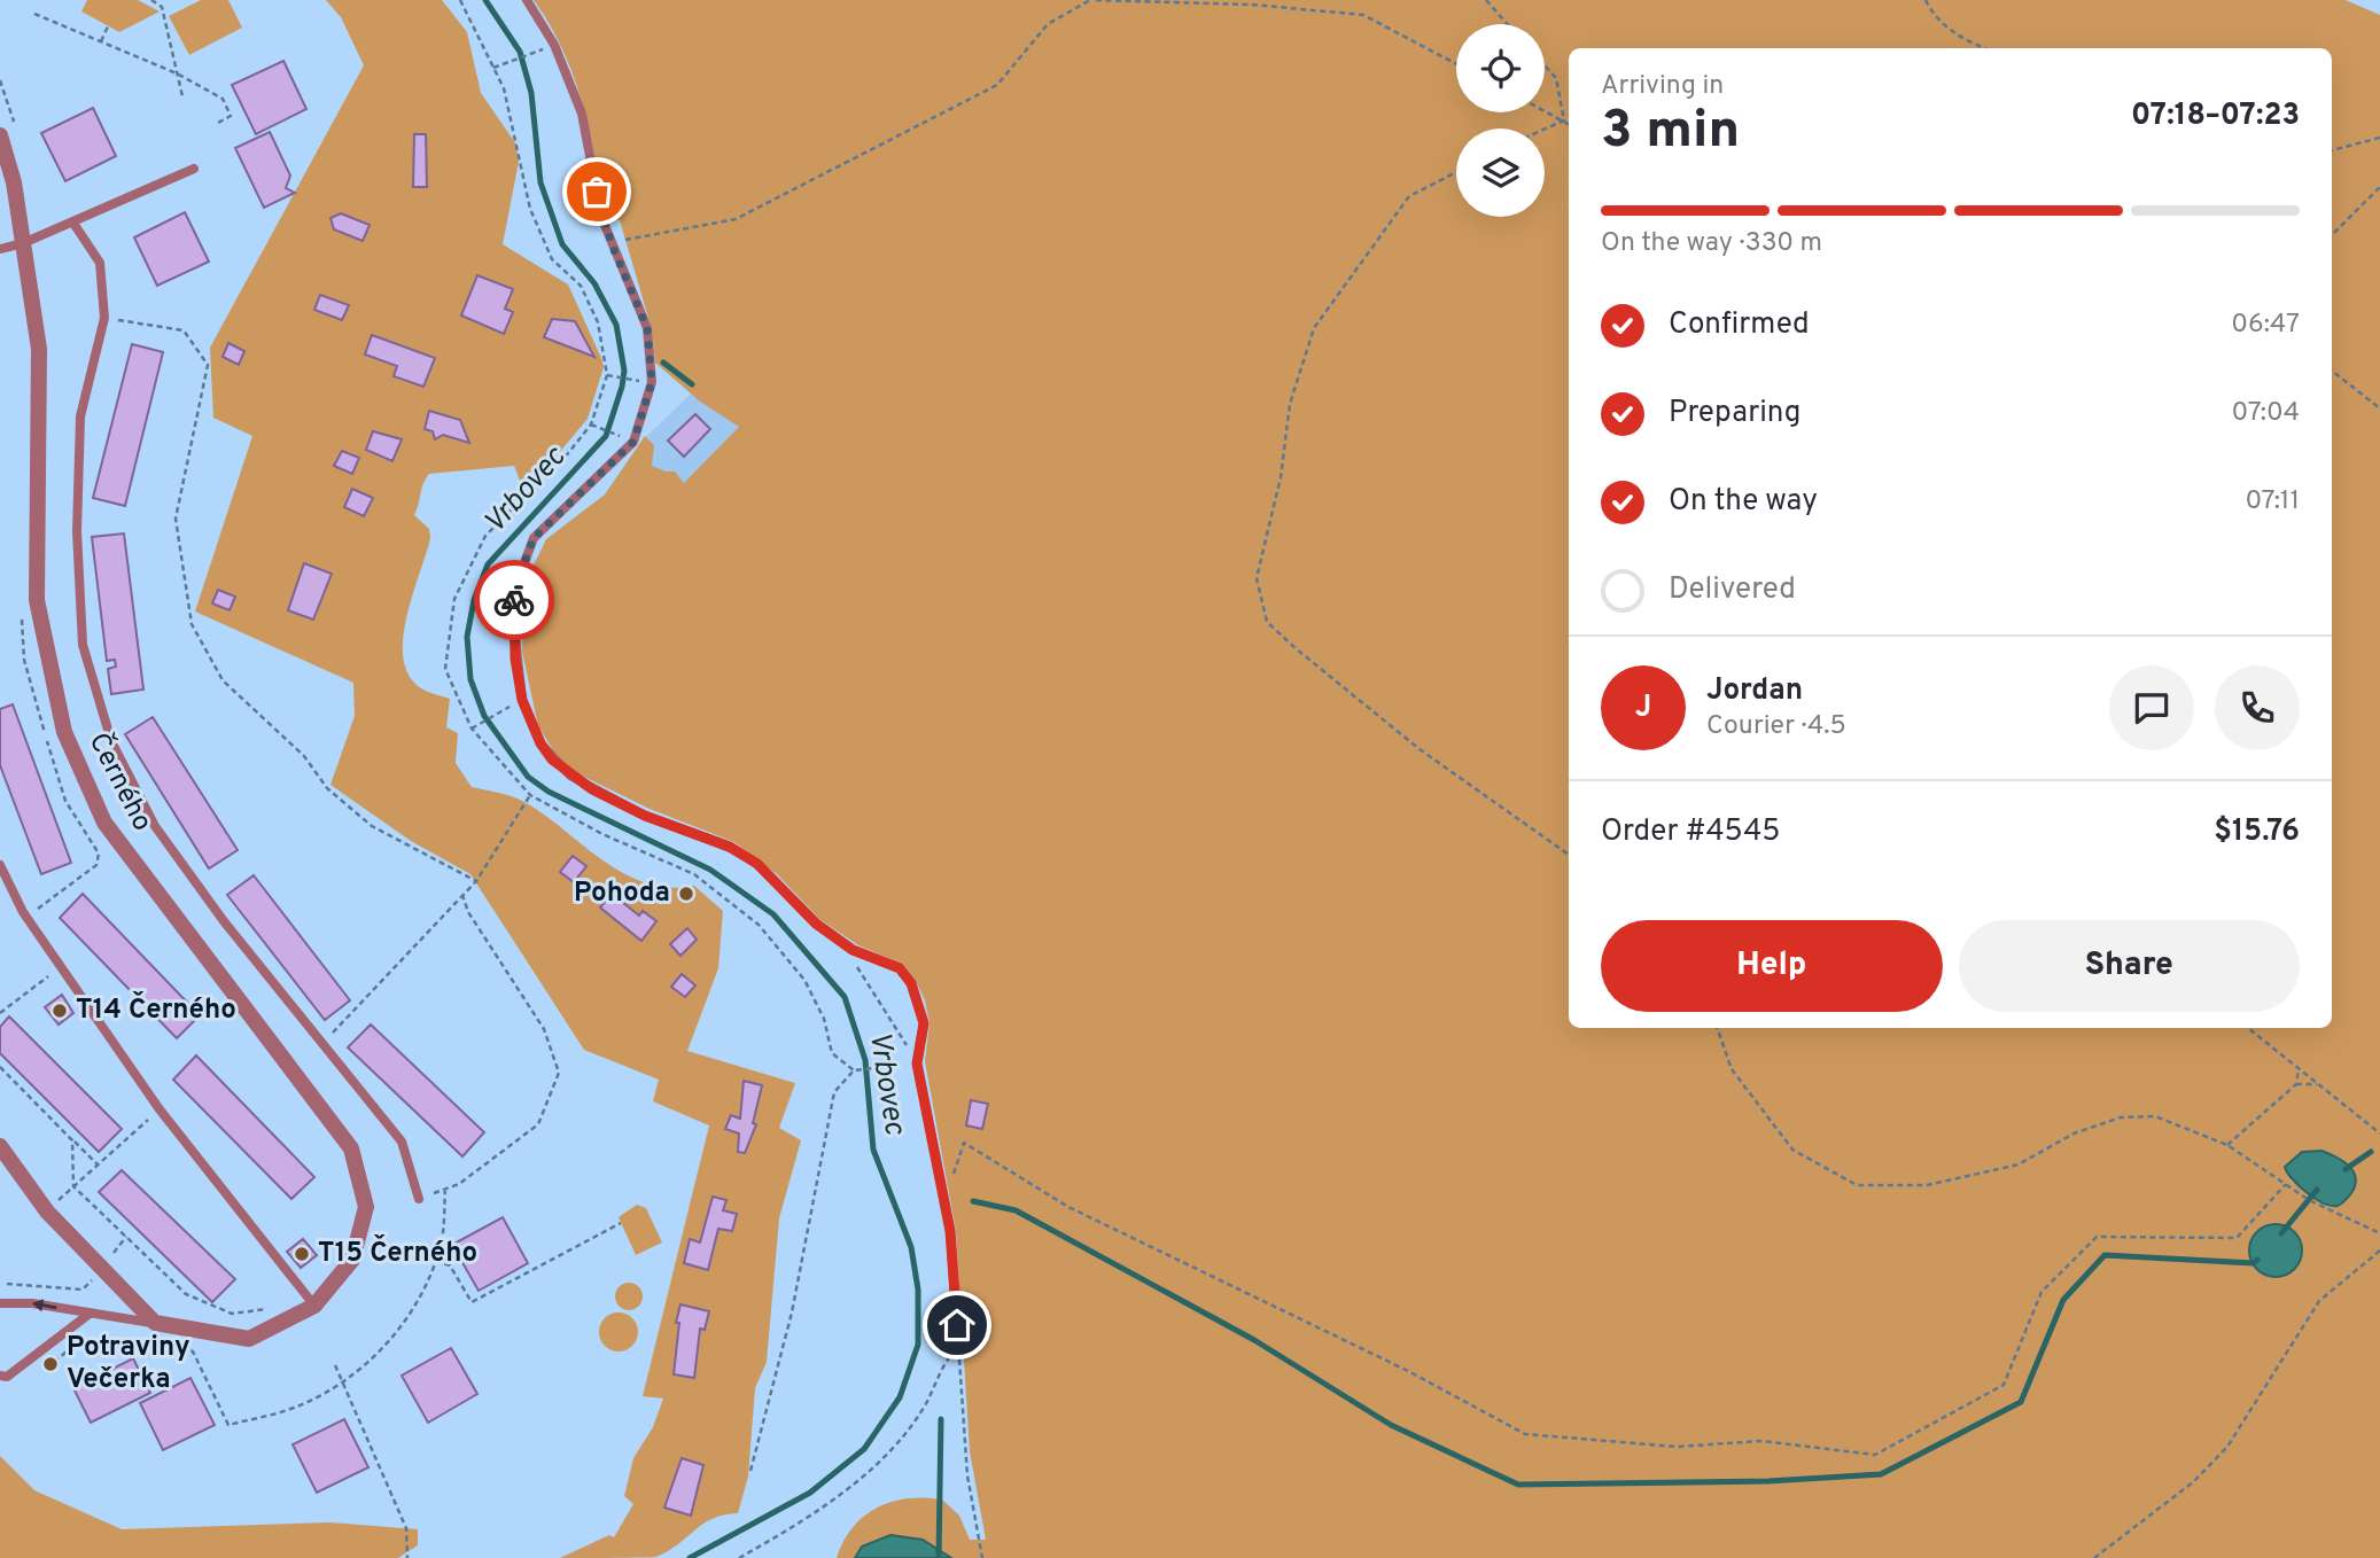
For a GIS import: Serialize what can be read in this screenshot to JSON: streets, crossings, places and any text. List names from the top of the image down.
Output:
{
  "streets": {
    "street": ["Černého"]
  },
  "water": ["Vrbovec"],
  "places": [
    "Pohoda",
    "T14 Černého",
    "T15 Černého",
    "Potraviny Večerka"
  ],
  "page": {
    "heading": ["3 min", "Arriving in", "07:18–07:23"],
    "panel": [
      "Jordan",
      "Courier · 4.5",
      "Order #4545",
      "$15.76"
    ],
    "bar": "On the way · 330 m",
    "list": [
      ["Confirmed", "06:47"],
      ["Preparing", "07:04"],
      ["On the way", "07:11"],
      "Delivered"
    ],
    "round": "J",
    "buttons": ["Help", "Share"]
  }
}
